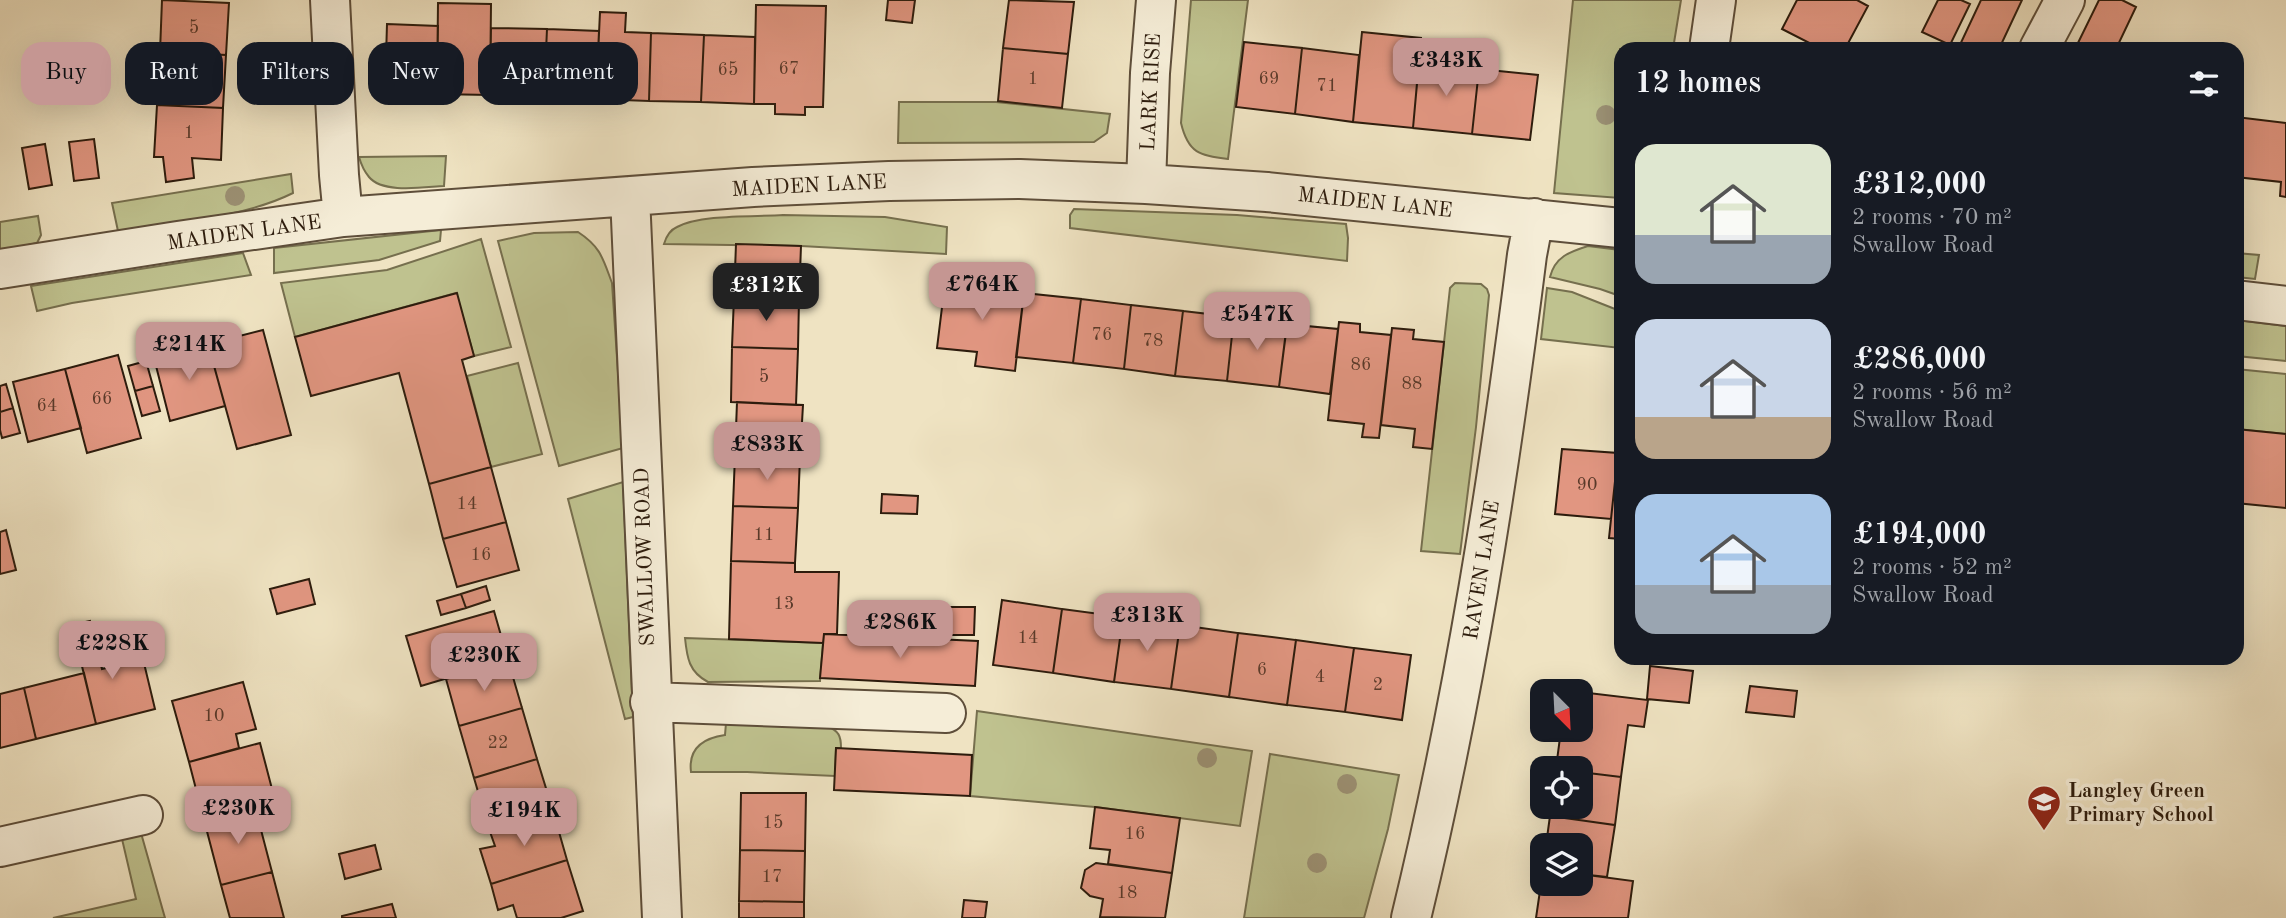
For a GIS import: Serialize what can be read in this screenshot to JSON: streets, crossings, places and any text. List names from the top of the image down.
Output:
{
  "streets": {
    "street": [
      "LARK RISE",
      "MAIDEN LANE",
      "SWALLOW ROAD",
      "RAVEN LANE"
    ]
  },
  "crossings": [
    ["LARK RISE", "MAIDEN LANE"],
    ["MAIDEN LANE", "SWALLOW ROAD"],
    ["MAIDEN LANE", "RAVEN LANE"]
  ],
  "places": {
    "school or university": ["Langley Green Primary School"]
  },
  "house_numbers": [
    "5",
    "67",
    "65",
    "1",
    "69",
    "71",
    "1",
    "76",
    "78",
    "86",
    "5",
    "88",
    "66",
    "64",
    "90",
    "14",
    "11",
    "16",
    "13",
    "14",
    "6",
    "4",
    "2",
    "10",
    "22",
    "15",
    "16",
    "17",
    "18"
  ],
  "north": "bottom right",
  "page": {
    "price": [
      "£343K",
      "£764K",
      "£312K",
      "£547K",
      "£214K",
      "£833K",
      "£313K",
      "£286K",
      "£228K",
      "£230K",
      "£230K",
      "£194K"
    ],
    "chip": [
      "Buy",
      "Rent",
      "Filters",
      "New",
      "Apartment"
    ],
    "heading": "12 homes",
    "list": [
      {
        "name": "£312,000",
        "note": "2 rooms · 70 m² · Swallow Road"
      },
      {
        "name": "£286,000",
        "note": "2 rooms · 56 m² · Swallow Road"
      },
      {
        "name": "£194,000",
        "note": "2 rooms · 52 m² · Swallow Road"
      }
    ]
  }
}
